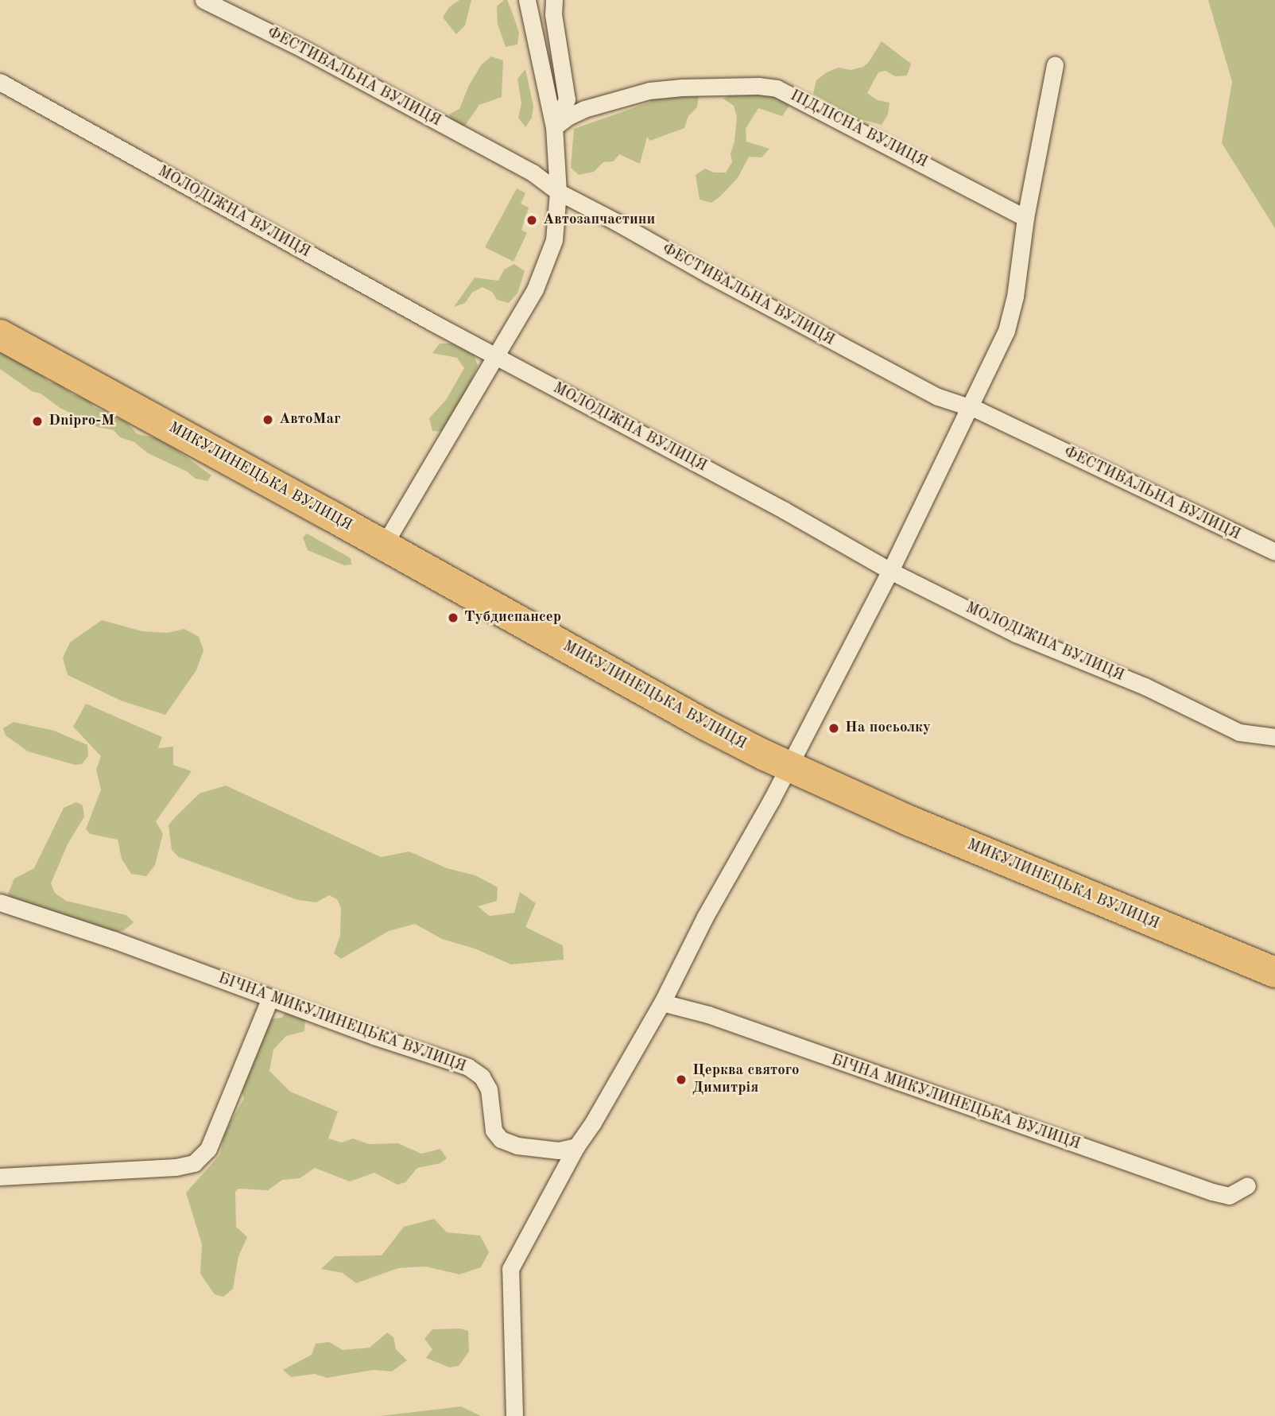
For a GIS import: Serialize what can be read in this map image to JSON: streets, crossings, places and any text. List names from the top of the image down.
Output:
{
  "streets": {
    "highway": ["МИКУЛИНЕЦЬКА ВУЛИЦЯ"],
    "street": [
      "ФЕСТИВАЛЬНА ВУЛИЦЯ",
      "ПІДЛІСНА ВУЛИЦЯ",
      "МОЛОДІЖНА ВУЛИЦЯ",
      "БІЧНА МИКУЛИНЕЦЬКА ВУЛИЦЯ"
    ]
  },
  "places": [
    "Автозапчастини",
    "АвтоМаг",
    "Dnipro-M",
    "Тубдиспансер",
    "На посьолку",
    "Церква святого Димитрія"
  ]
}
